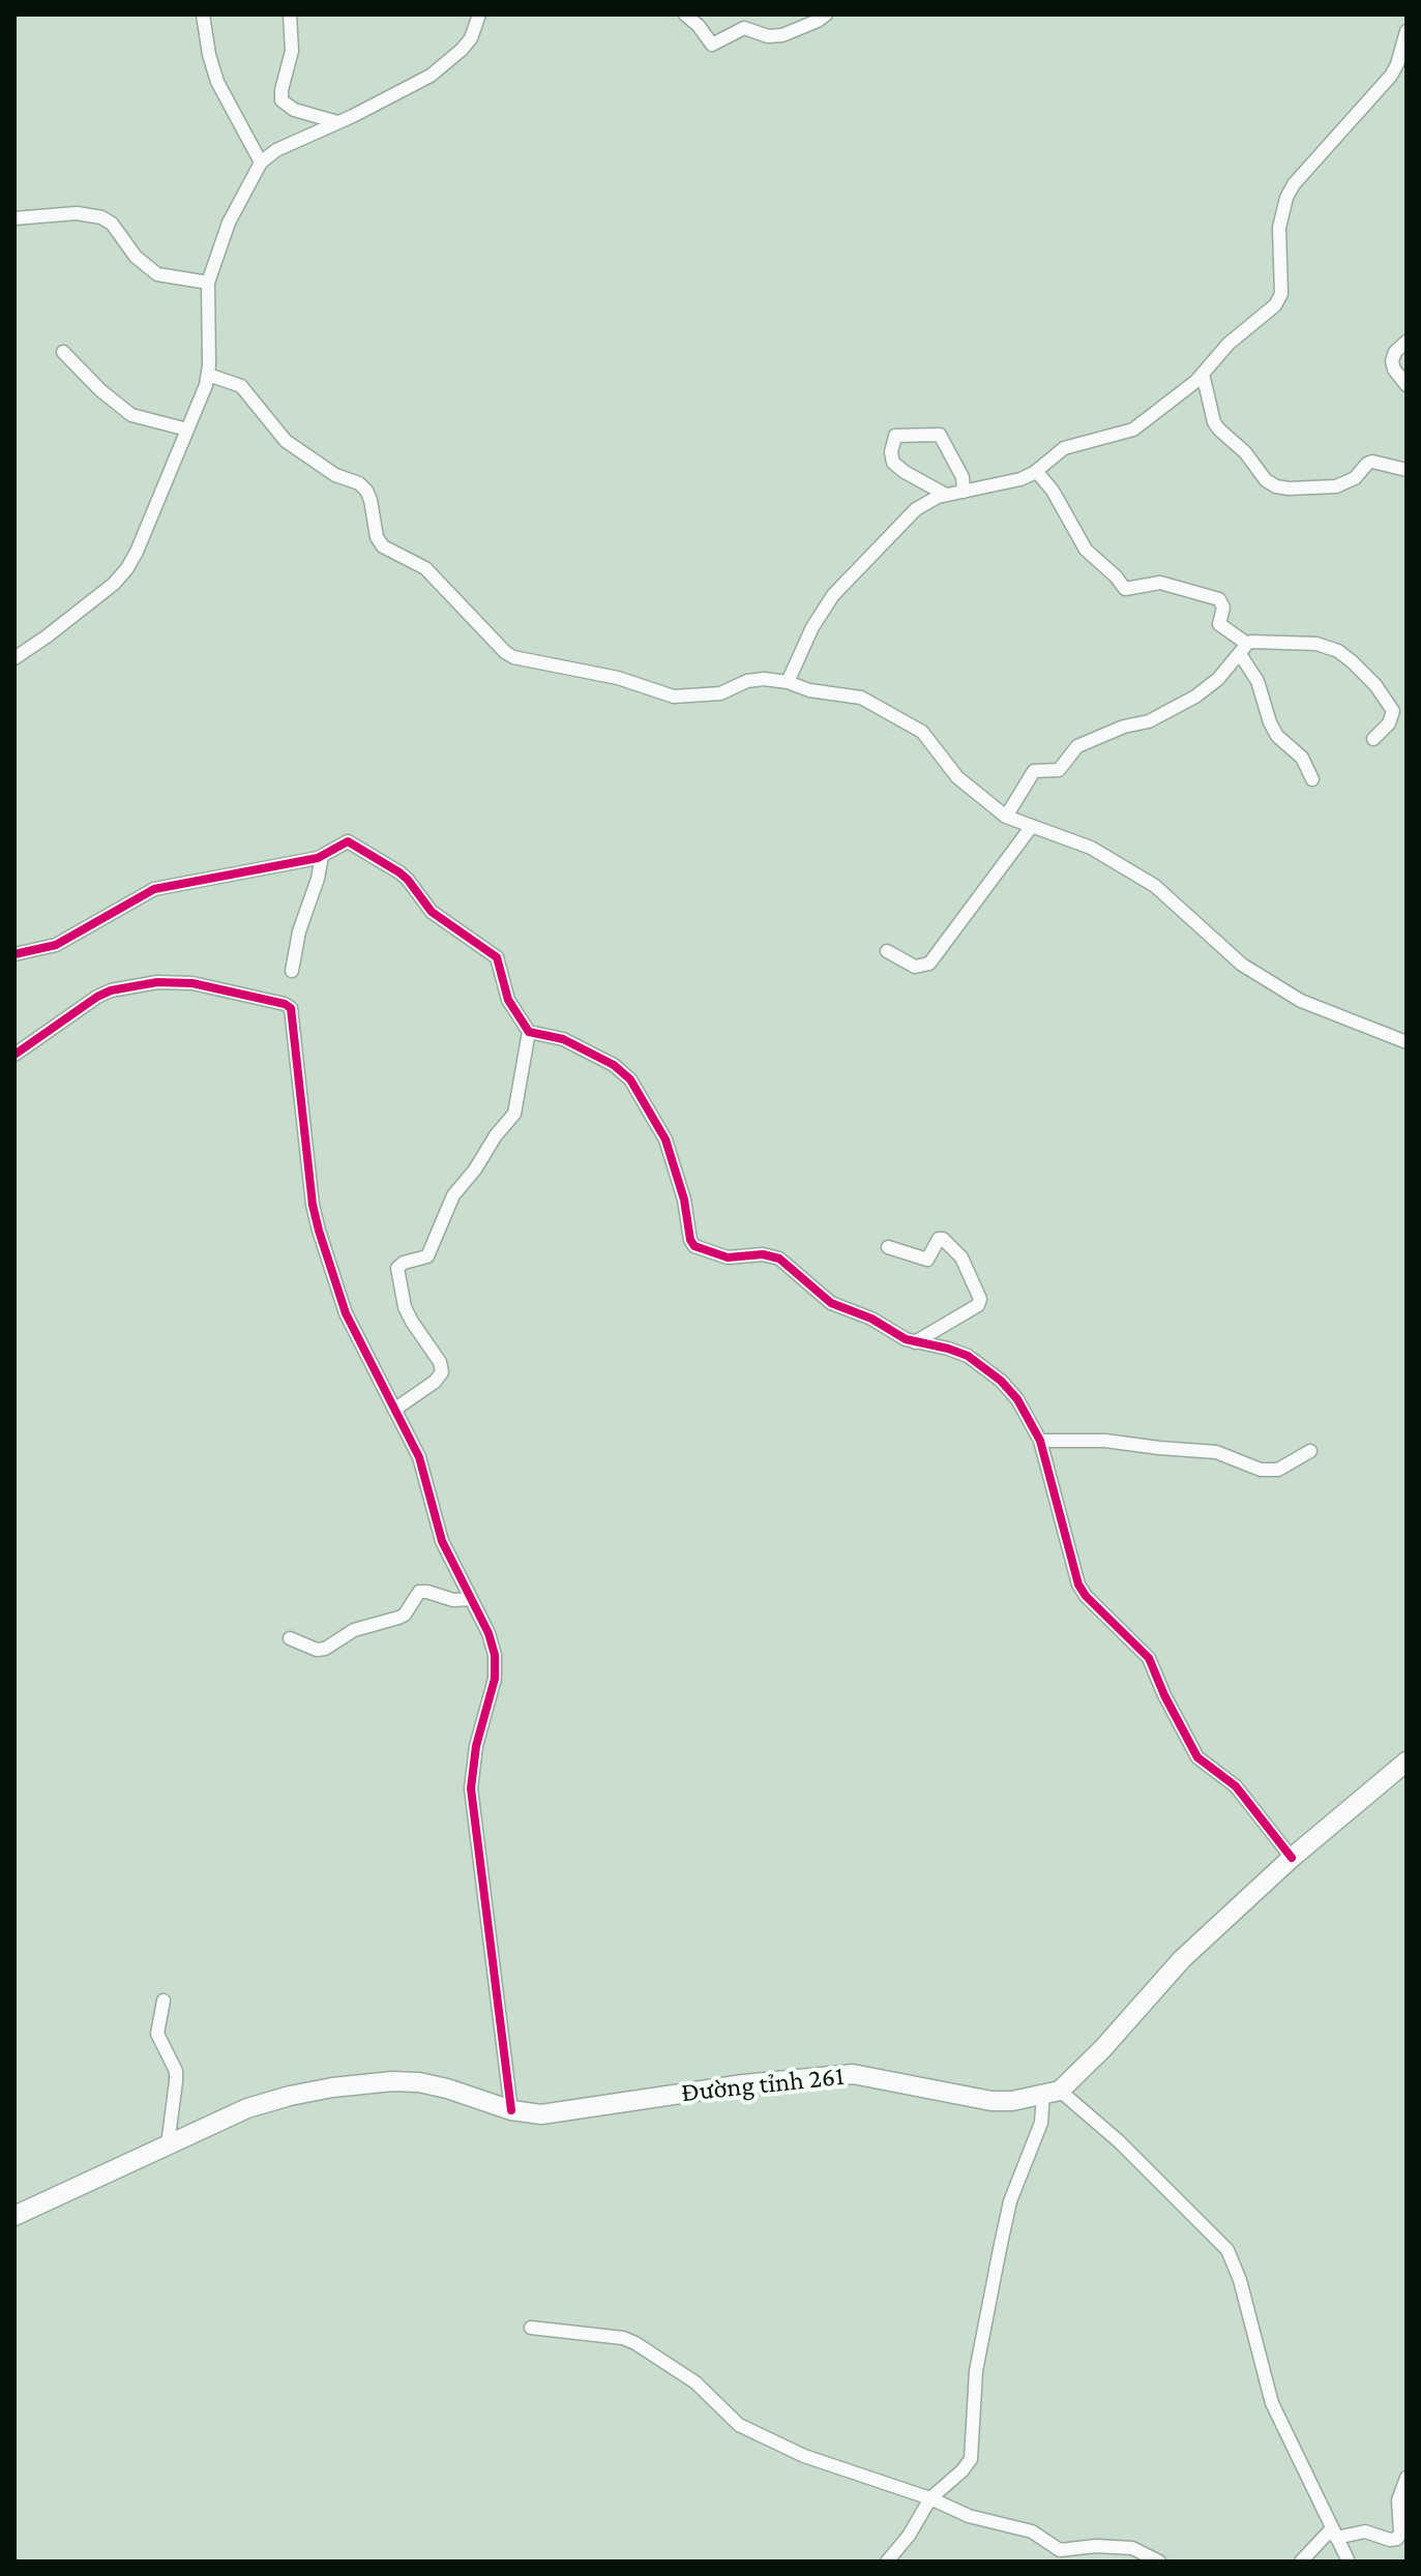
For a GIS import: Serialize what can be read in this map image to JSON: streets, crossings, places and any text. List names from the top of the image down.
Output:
{
  "streets": {
    "main road": ["Đường tỉnh 261"]
  }
}
